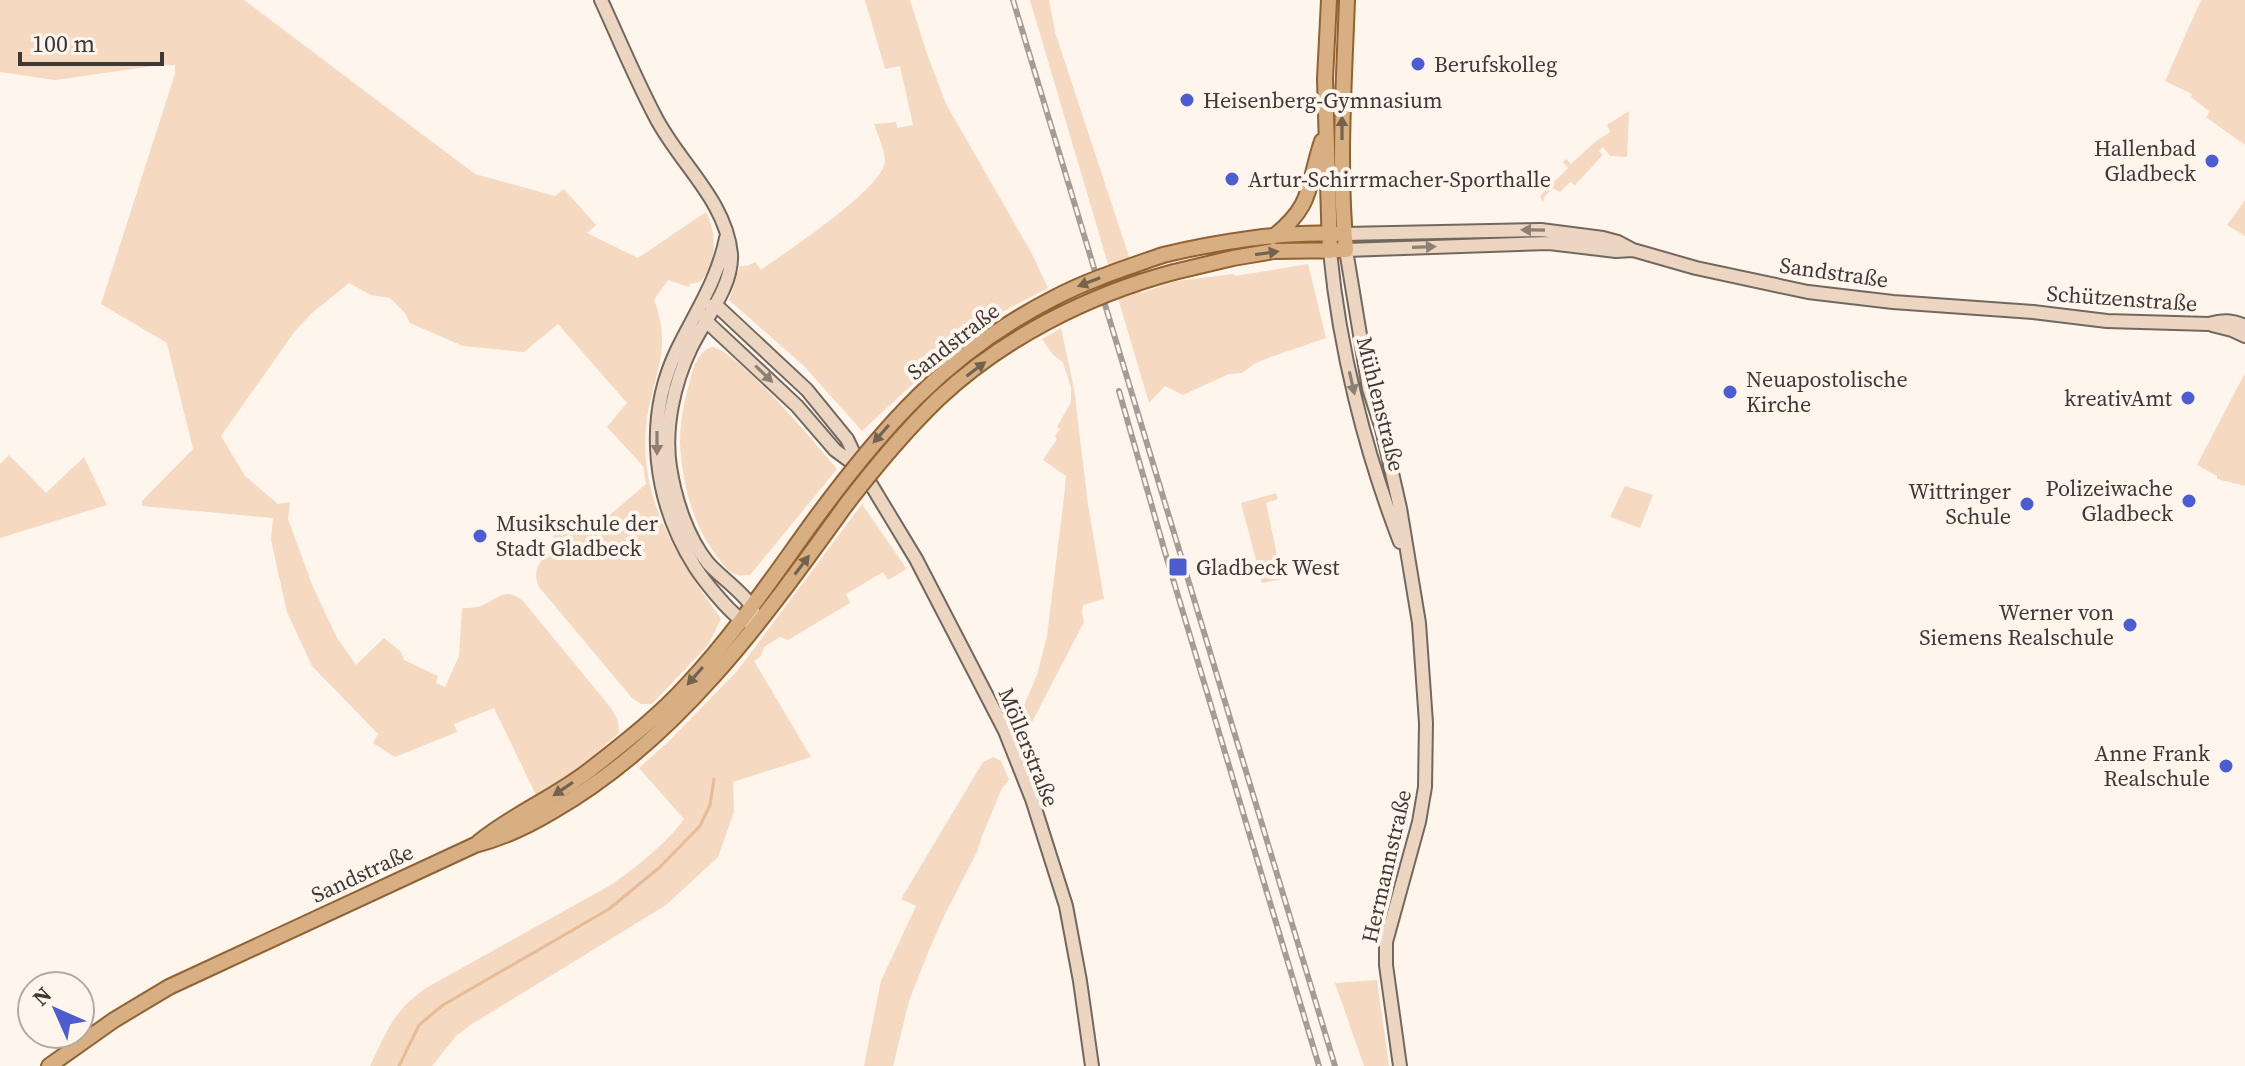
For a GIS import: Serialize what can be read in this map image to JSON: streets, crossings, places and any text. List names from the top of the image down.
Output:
{
  "streets": {
    "main road": [
      "Sandstraße",
      "Schützenstraße",
      "Mühlenstraße",
      "Möllerstraße",
      "Hermannstraße"
    ]
  },
  "crossings": [
    ["Sandstraße", "Schützenstraße"],
    ["Sandstraße", "Mühlenstraße"],
    ["Mühlenstraße", "Hermannstraße"]
  ],
  "places": {
    "other": [
      "Berufskolleg",
      "Heisenberg-Gymnasium",
      "Hallenbad Gladbeck",
      "Artur-Schirrmacher-Sporthalle",
      "Neuapostolische Kirche",
      "kreativAmt",
      "Polizeiwache Gladbeck",
      "Wittringer Schule",
      "Musikschule der Stadt Gladbeck",
      "Werner von Siemens Realschule",
      "Anne Frank Realschule"
    ],
    "transit": ["Gladbeck West"]
  },
  "scale_bar": "100 m",
  "north": "top left"
}
